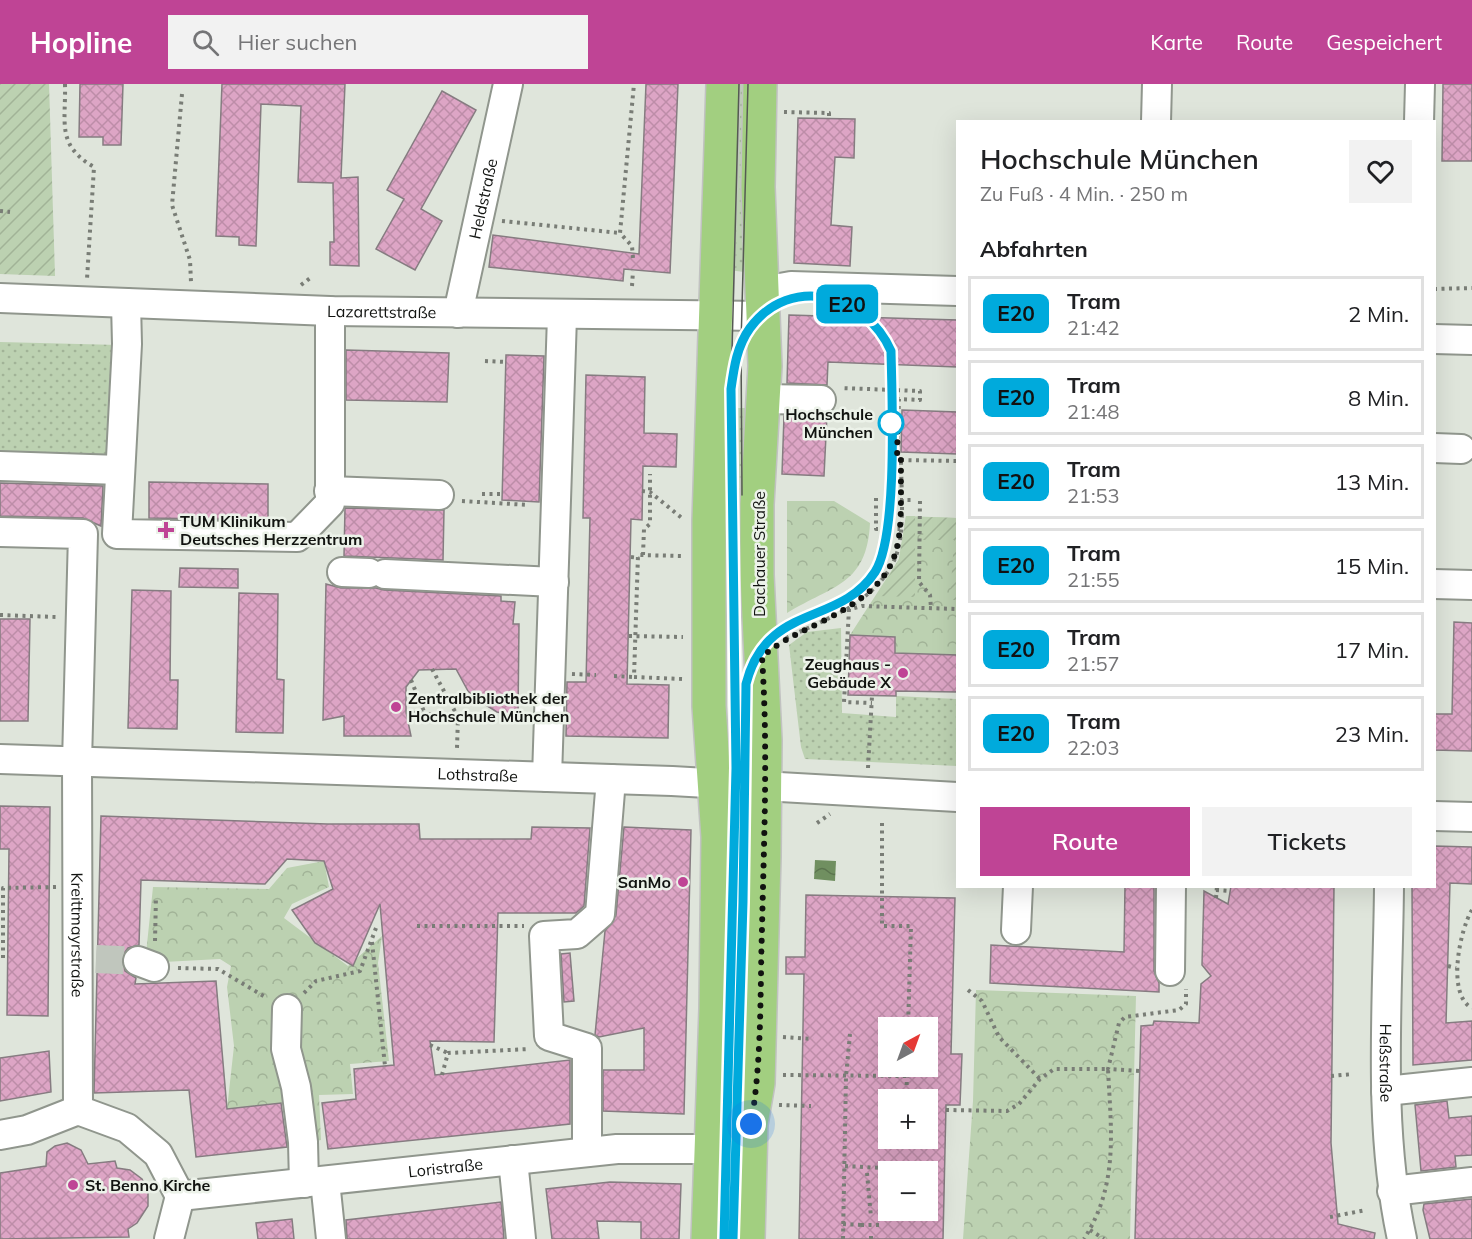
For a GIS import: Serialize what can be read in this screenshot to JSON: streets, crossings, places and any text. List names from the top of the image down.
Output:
{
  "streets": {
    "main road": ["Dachauer Straße"],
    "street": [
      "Heldstraße",
      "Lazarettstraße",
      "Lothstraße",
      "Kreittmayrstraße",
      "Heßstraße",
      "Loristraße"
    ]
  },
  "crossings": [
    ["Heldstraße", "Lazarettstraße"],
    ["Lazarettstraße", "Dachauer Straße"],
    ["Dachauer Straße", "Lothstraße"],
    ["Lothstraße", "Kreittmayrstraße"]
  ],
  "places": {
    "other": [
      "Hochschule München",
      "Zeughaus - Gebäude X",
      "Zentralbibliothek der Hochschule München",
      "SanMo",
      "St. Benno Kirche"
    ],
    "health": ["TUM Klinikum Deutsches Herzzentrum"]
  },
  "lines": ["tram line E20"],
  "north": "top right",
  "page": {
    "header": "Hopline",
    "search": "Hier suchen",
    "nav": ["Karte", "Route", "Gespeichert"],
    "on_map": "E20",
    "heading": [
      ["Hochschule München", "Zu Fuß · 4 Min. · 250 m"],
      "Abfahrten"
    ],
    "list": [
      {
        "mark": "E20",
        "name": "Tram",
        "note": "21:42",
        "value": "2 Min."
      },
      {
        "mark": "E20",
        "name": "Tram",
        "note": "21:48",
        "value": "8 Min."
      },
      {
        "mark": "E20",
        "name": "Tram",
        "note": "21:53",
        "value": "13 Min."
      },
      {
        "mark": "E20",
        "name": "Tram",
        "note": "21:55",
        "value": "15 Min."
      },
      {
        "mark": "E20",
        "name": "Tram",
        "note": "21:57",
        "value": "17 Min."
      },
      {
        "mark": "E20",
        "name": "Tram",
        "note": "22:03",
        "value": "23 Min."
      }
    ],
    "buttons": ["Route", "Tickets"],
    "map_buttons": ["+", "−"]
  }
}
